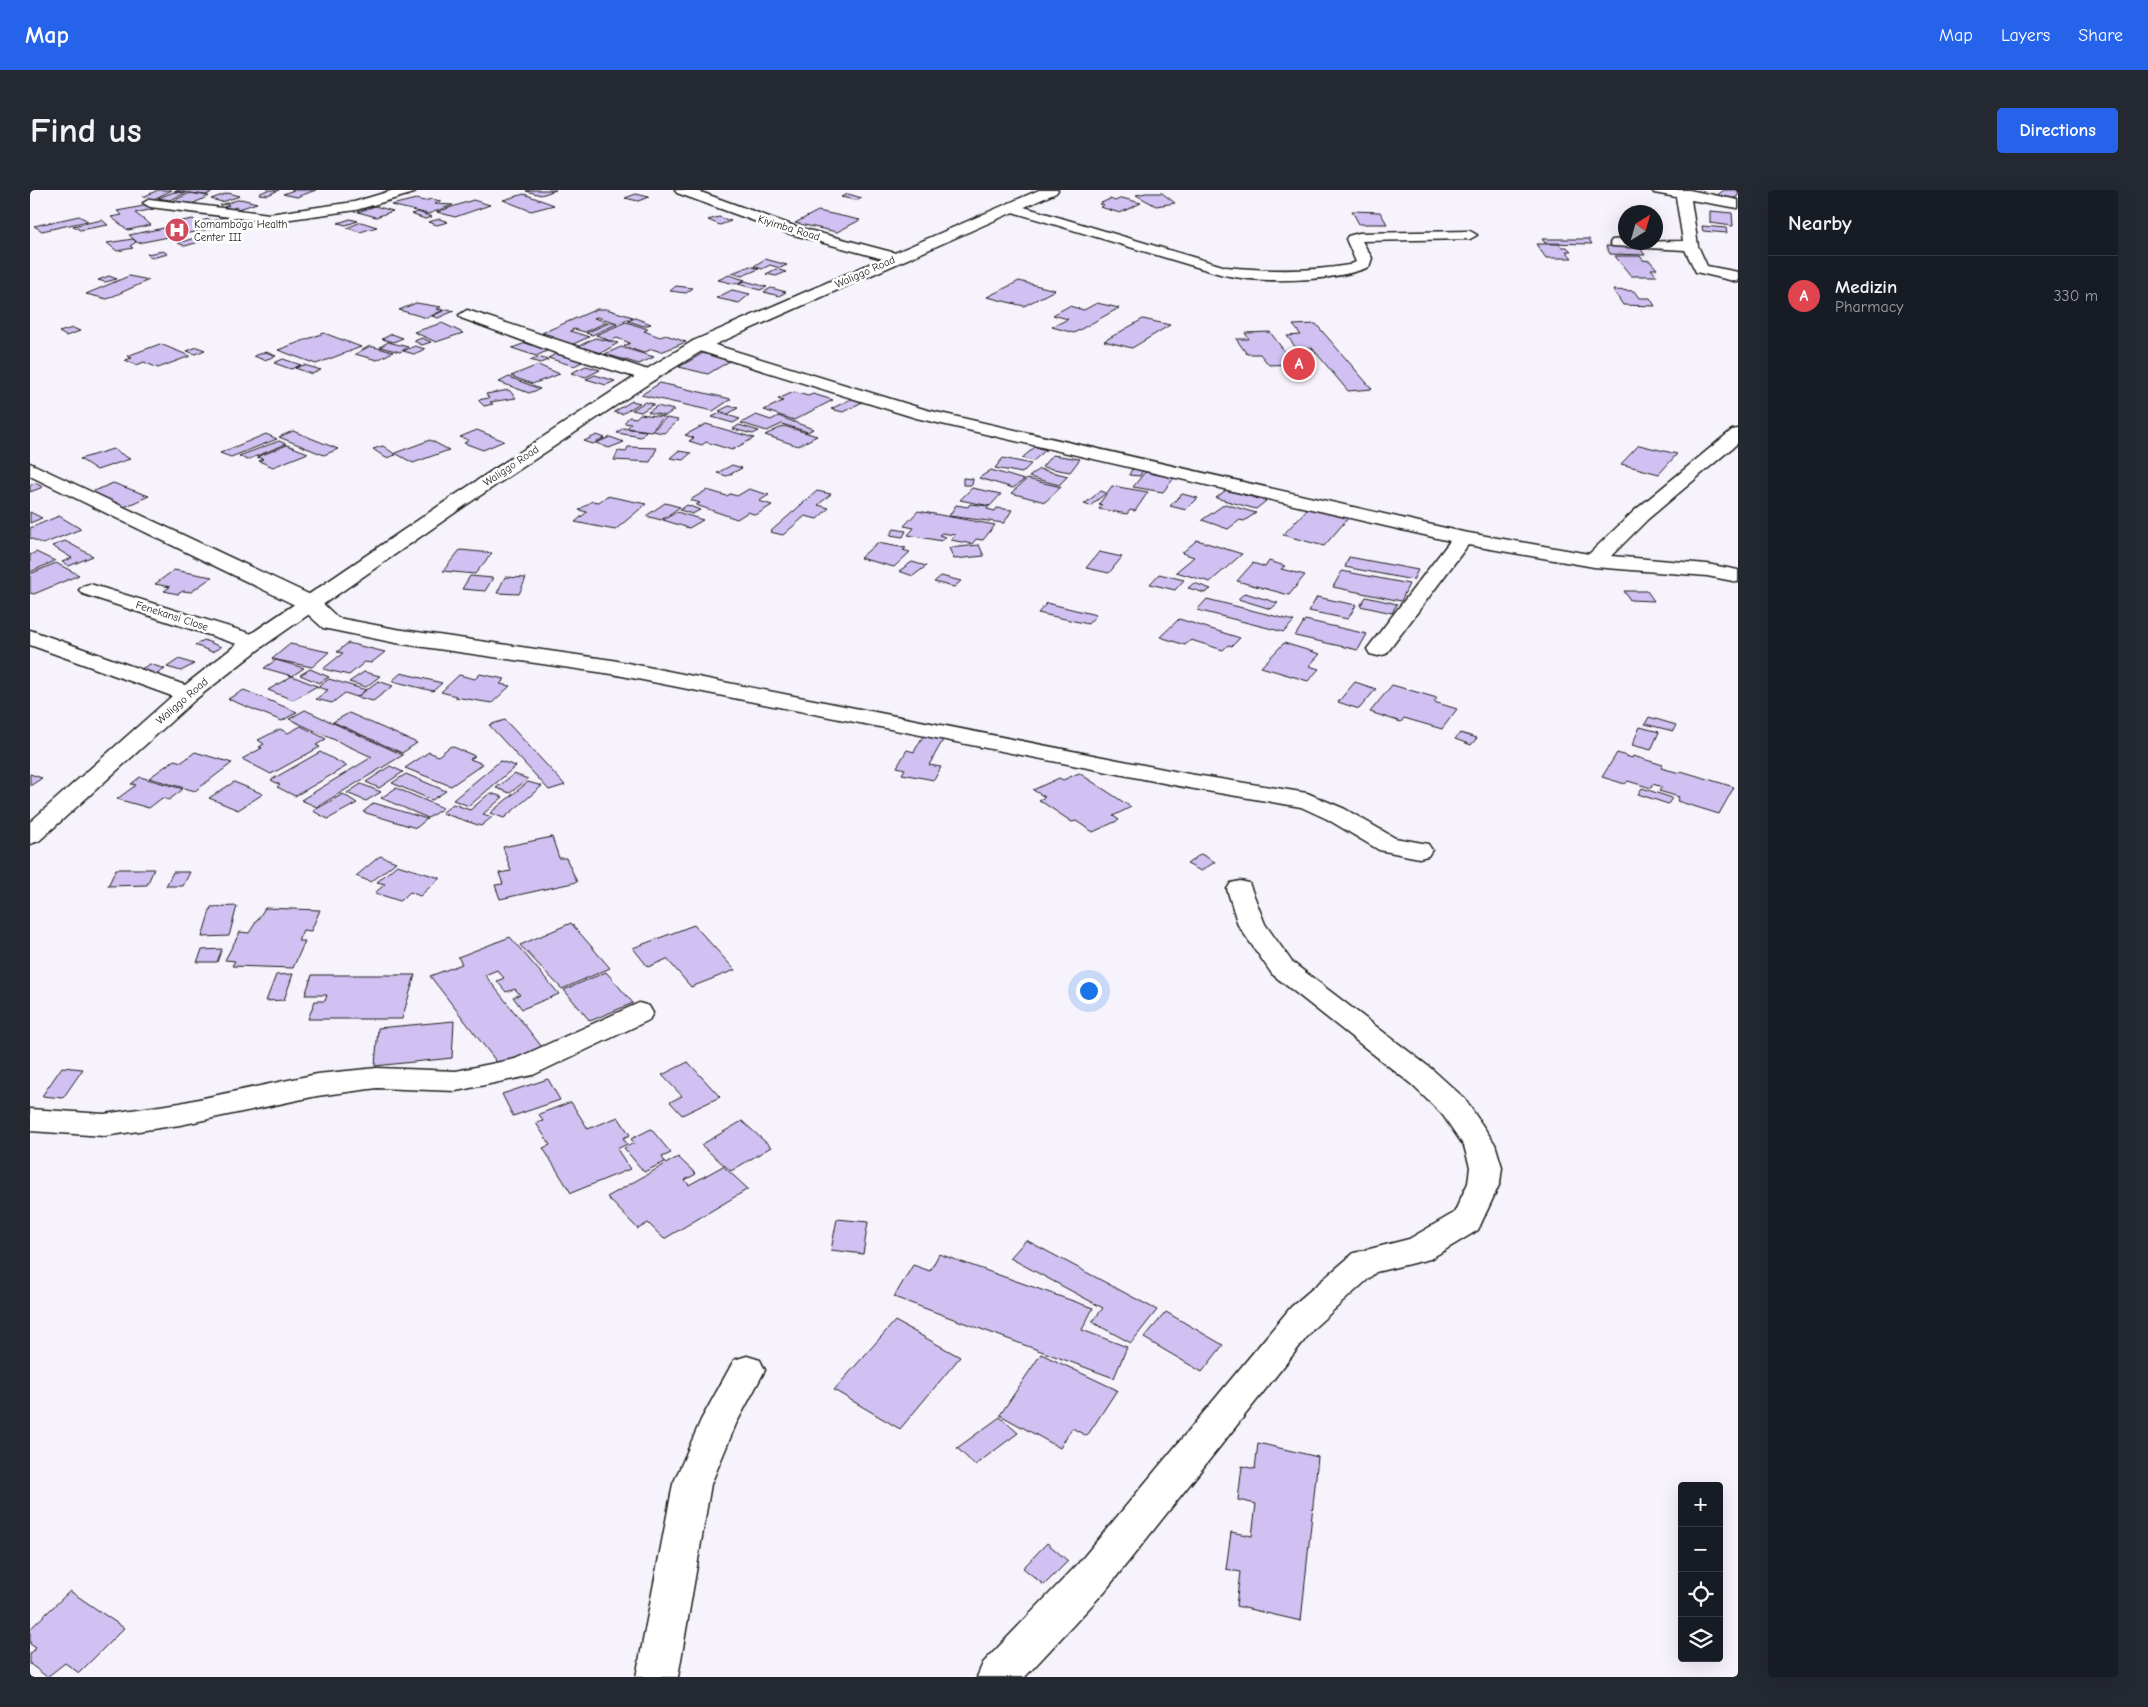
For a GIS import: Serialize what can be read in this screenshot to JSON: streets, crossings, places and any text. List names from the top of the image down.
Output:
{
  "streets": {
    "street": ["Kiyimba Road", "Waliggo Road", "Fenekansi Close"]
  },
  "crossings": [
    ["Kiyimba Road", "Waliggo Road"],
    ["Waliggo Road", "Fenekansi Close"]
  ],
  "places": {
    "hospital": ["Komamboga Health Center III"]
  },
  "north": "top right",
  "page": {
    "header": "Map",
    "nav": ["Map", "Layers", "Share"],
    "buttons": "Directions",
    "title": "Find us",
    "heading": "Nearby",
    "list": [
      {
        "mark": "A",
        "name": "Medizin",
        "note": "Pharmacy",
        "value": "330 m"
      }
    ],
    "pins": "A",
    "map_buttons": ["+", "−"]
  }
}
